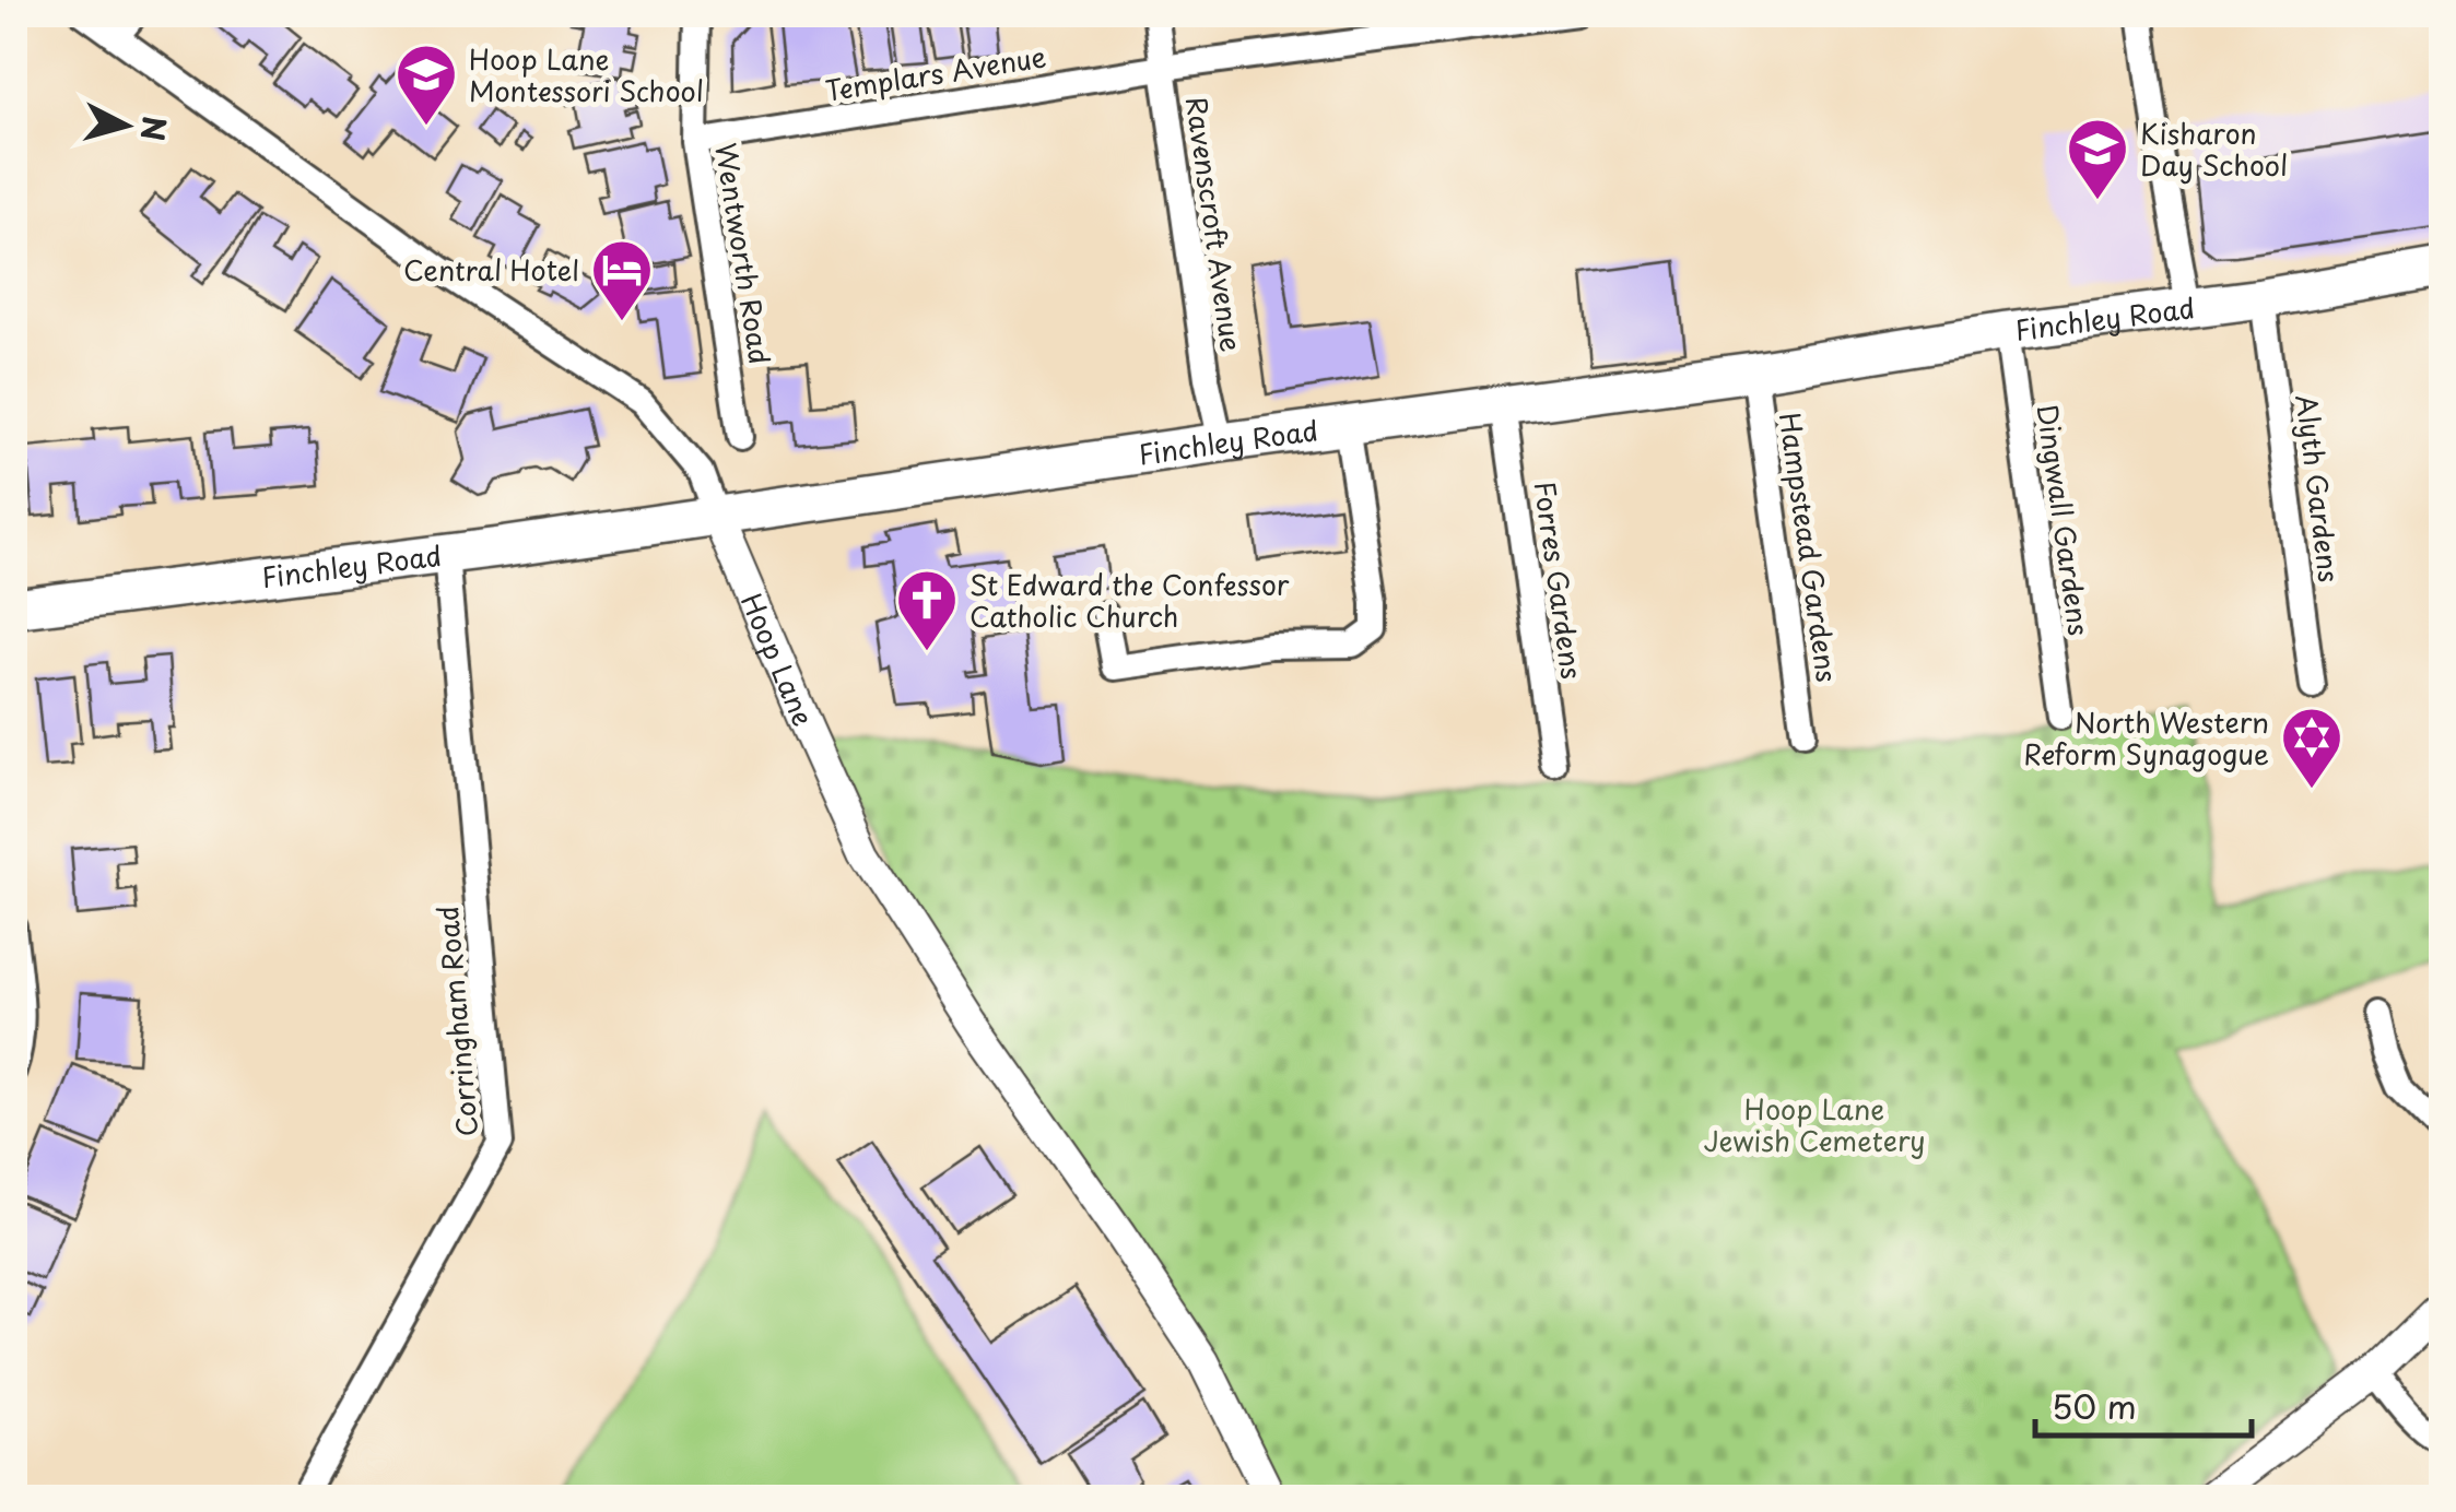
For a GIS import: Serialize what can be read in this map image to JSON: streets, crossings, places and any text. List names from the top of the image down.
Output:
{
  "streets": {
    "main road": ["Finchley Road"],
    "street": [
      "Templars Avenue",
      "Ravenscroft Avenue",
      "Wentworth Road",
      "Alyth Gardens",
      "Dingwall Gardens",
      "Hampstead Gardens",
      "Forres Gardens",
      "Hoop Lane",
      "Corringham Road"
    ]
  },
  "crossings": [
    ["Templars Avenue", "Ravenscroft Avenue"],
    ["Templars Avenue", "Wentworth Road"],
    ["Ravenscroft Avenue", "Finchley Road"],
    ["Finchley Road", "Alyth Gardens"],
    ["Finchley Road", "Dingwall Gardens"],
    ["Finchley Road", "Hampstead Gardens"],
    ["Finchley Road", "Forres Gardens"],
    ["Finchley Road", "Hoop Lane"],
    ["Finchley Road", "Corringham Road"]
  ],
  "parks": ["Hoop Lane Jewish Cemetery"],
  "places": {
    "school or university": ["Hoop Lane Montessori School", "Kisharon Day School"],
    "hotel": ["Central Hotel"],
    "church": ["St Edward the Confessor Catholic Church"],
    "synagogue": ["North Western Reform Synagogue"]
  },
  "scale_bar": "50 m",
  "north": "right"
}
